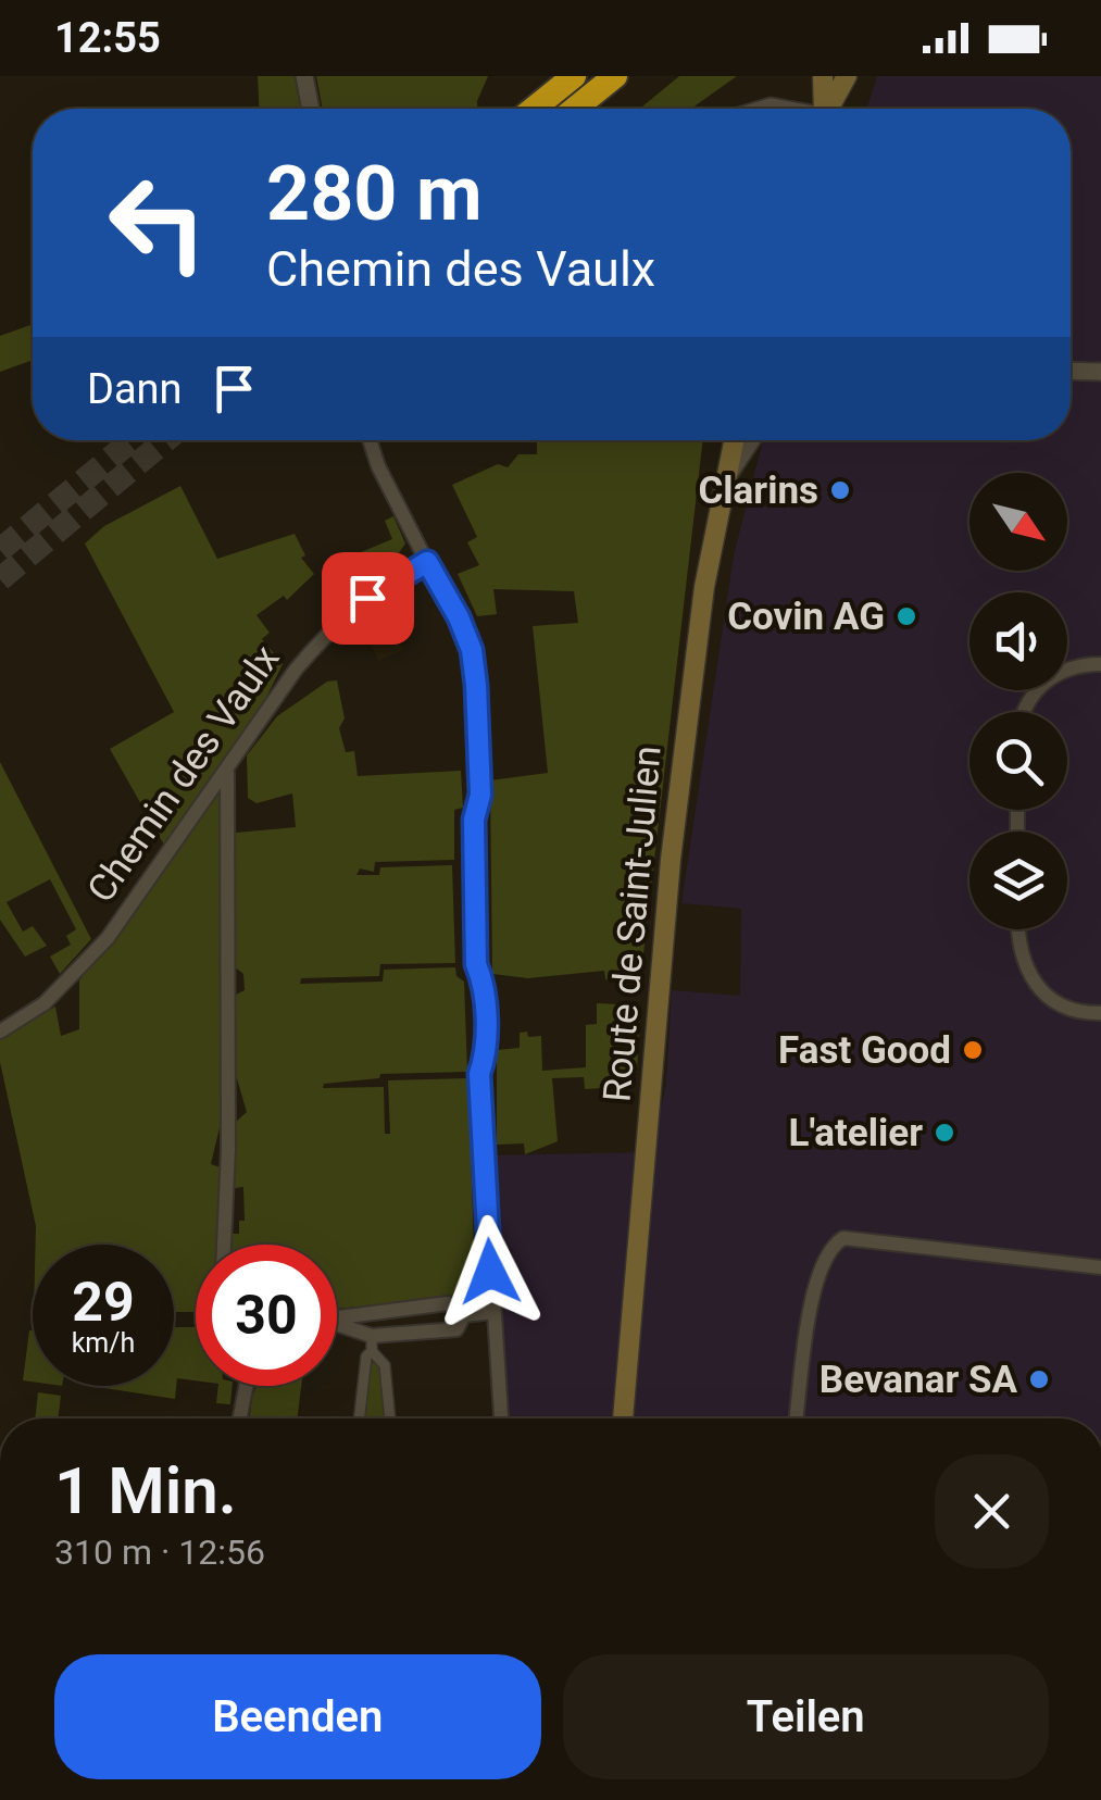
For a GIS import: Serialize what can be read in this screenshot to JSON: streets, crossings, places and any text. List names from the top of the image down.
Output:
{
  "streets": {
    "main road": ["Route de Saint-Julien"],
    "street": ["Chemin des Vaulx"]
  },
  "places": [
    "Clarins",
    "Covin AG",
    "Fast Good",
    "L'atelier",
    "Bevanar SA"
  ],
  "north": "bottom right",
  "page": {
    "status": "12:55",
    "turn": ["280 m", "Chemin des Vaulx"],
    "then": "Dann",
    "speed": "29 km/h",
    "limit": "30",
    "heading": ["1 Min.", "310 m · 12:56"],
    "buttons": ["Beenden", "Teilen"]
  }
}
